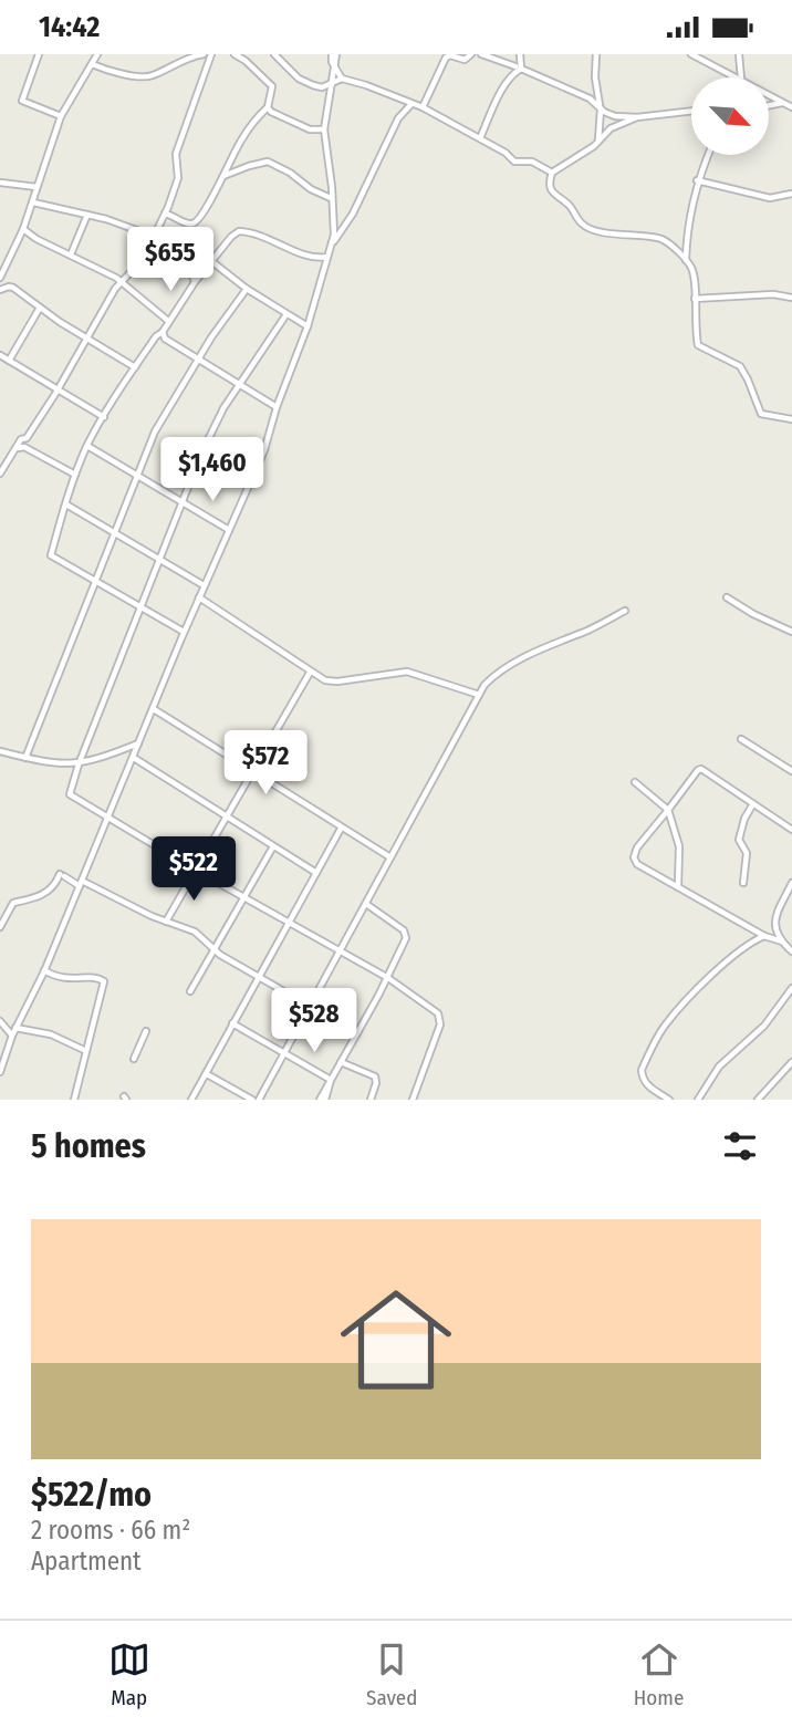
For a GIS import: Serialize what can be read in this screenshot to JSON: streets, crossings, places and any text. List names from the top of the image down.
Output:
{
  "north": "bottom right",
  "page": {
    "status": "14:42",
    "price": [
      "$655",
      "$1,460",
      "$572",
      "$522",
      "$528"
    ],
    "heading": "5 homes",
    "list": [
      {
        "name": "$522/mo",
        "note": "2 rooms · 66 m² · Apartment"
      }
    ],
    "tabs": ["Map", "Saved", "Home"]
  }
}
